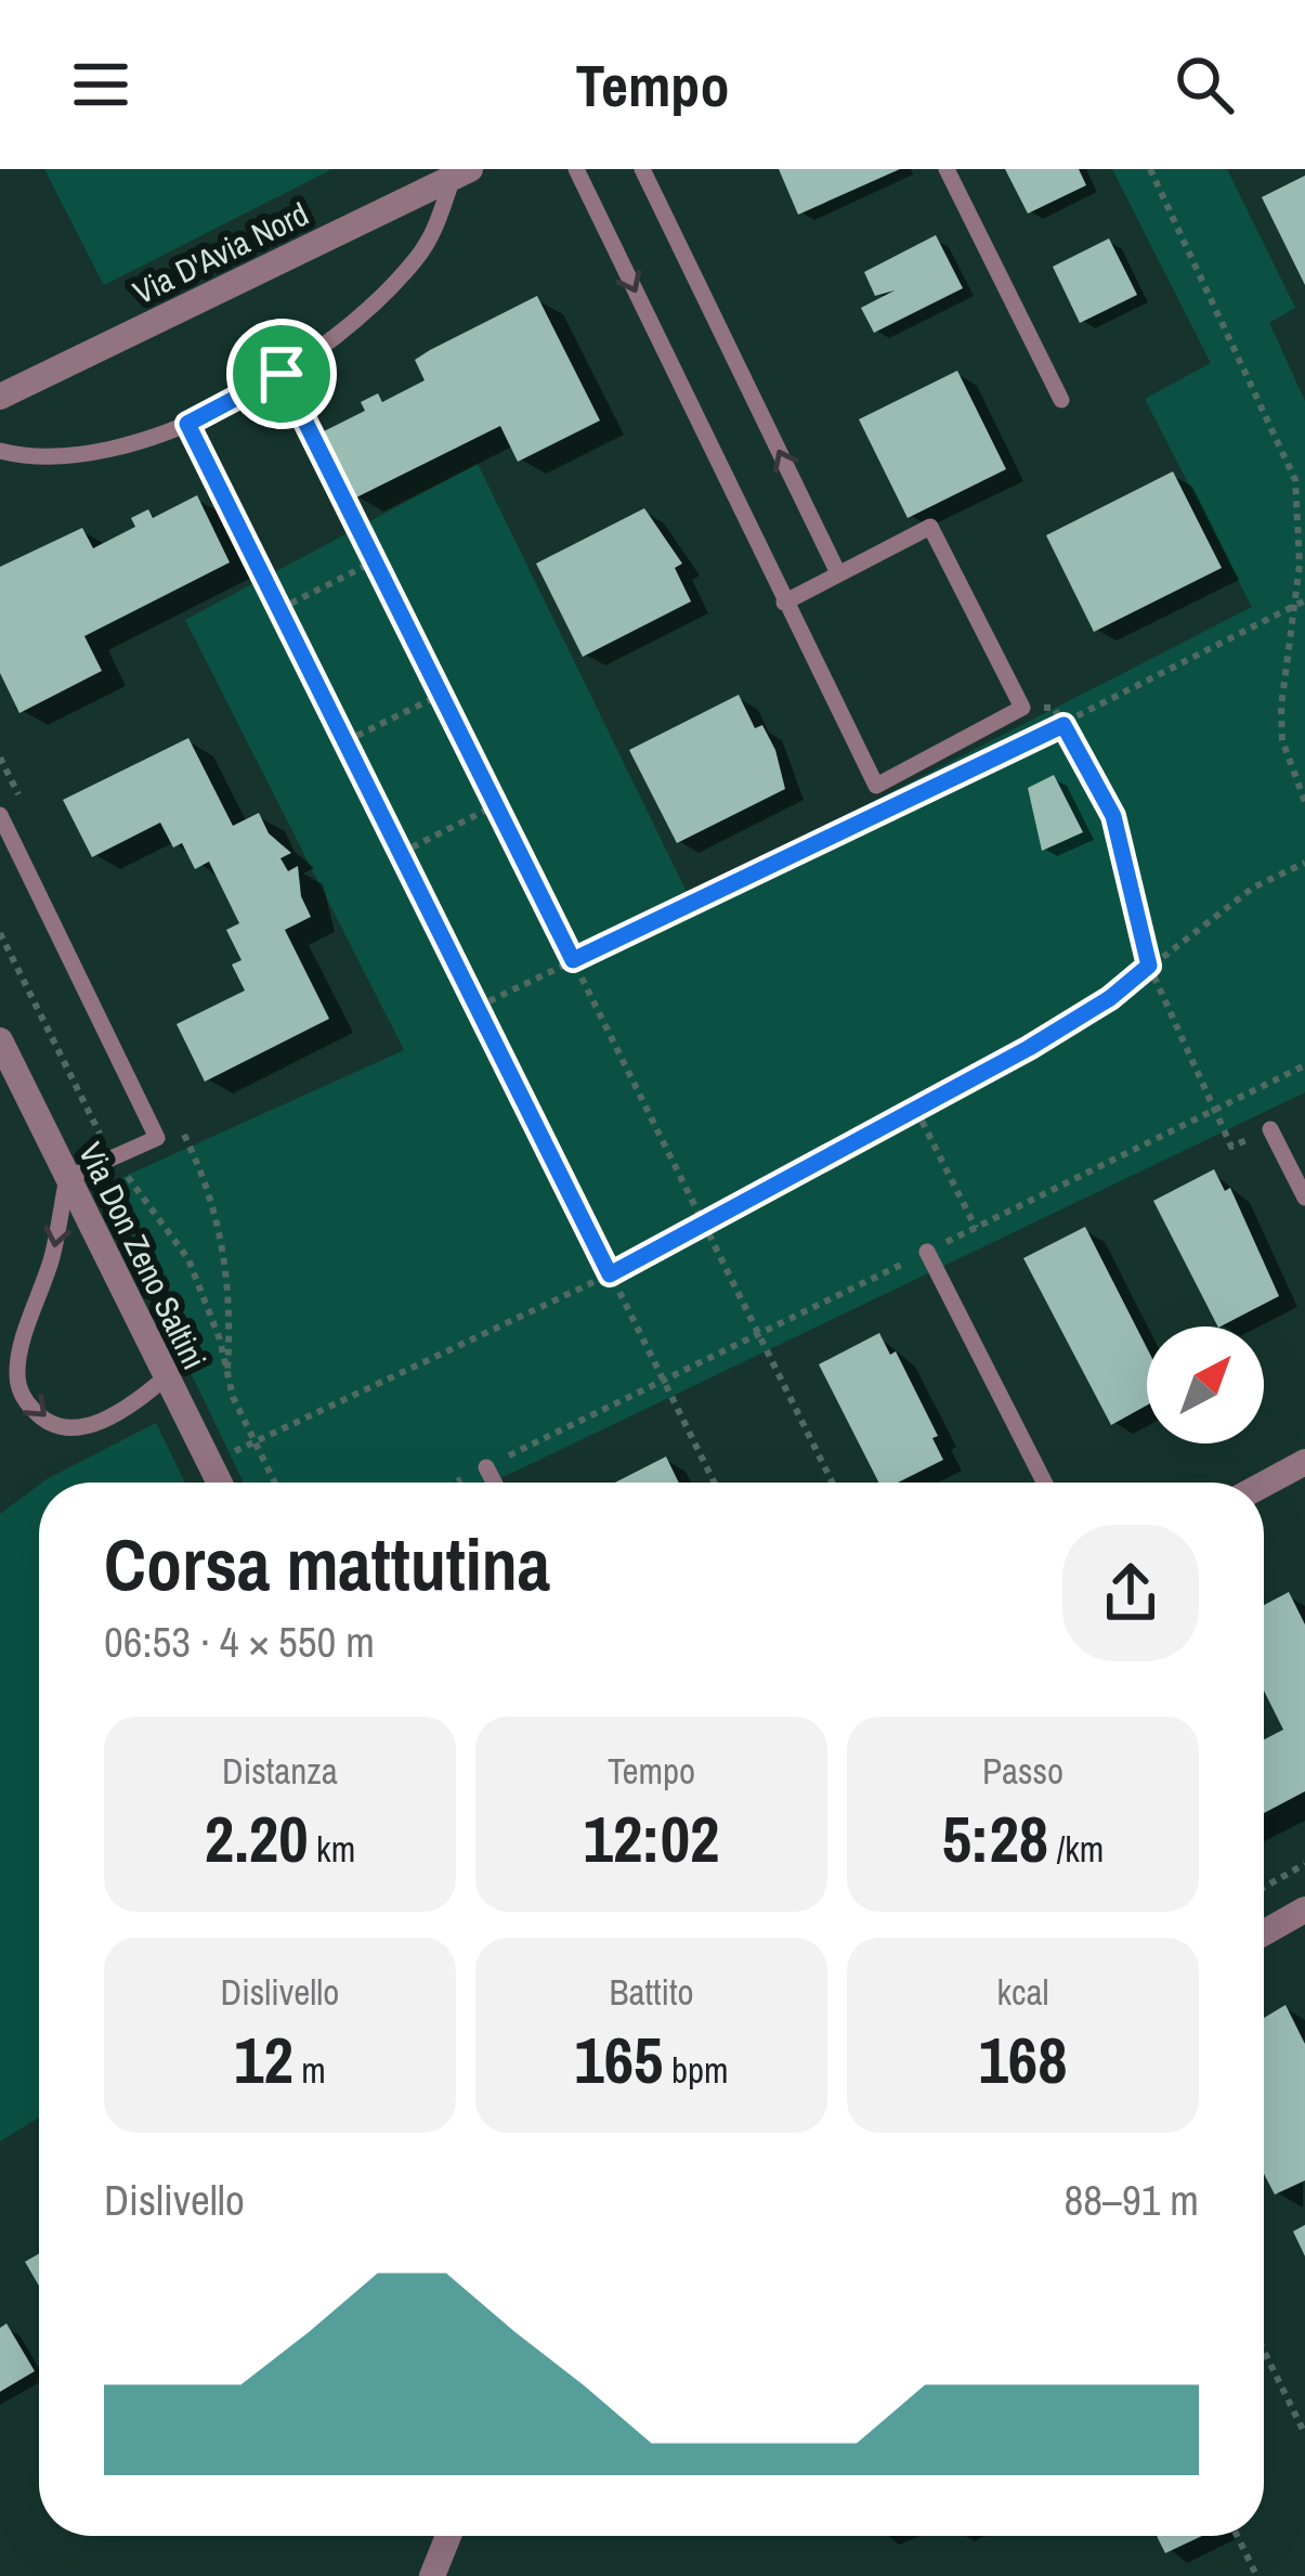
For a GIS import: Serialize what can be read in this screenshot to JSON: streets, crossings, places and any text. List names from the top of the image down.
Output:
{
  "streets": {
    "street": ["Via D'Avia Nord", "Via Don Zeno Saltini"]
  },
  "north": "top right",
  "page": {
    "header": "Tempo",
    "heading": ["Corsa mattutina", "06:53 · 4 × 550 m"],
    "stats": [
      ["Distanza", "2.20 km"],
      ["Tempo", "12:02"],
      ["Passo", "5:28 /km"],
      ["Dislivello", "12 m"],
      ["Battito", "165 bpm"],
      ["kcal", "168"]
    ],
    "chart": ["Dislivello", "88–91 m"]
  }
}
